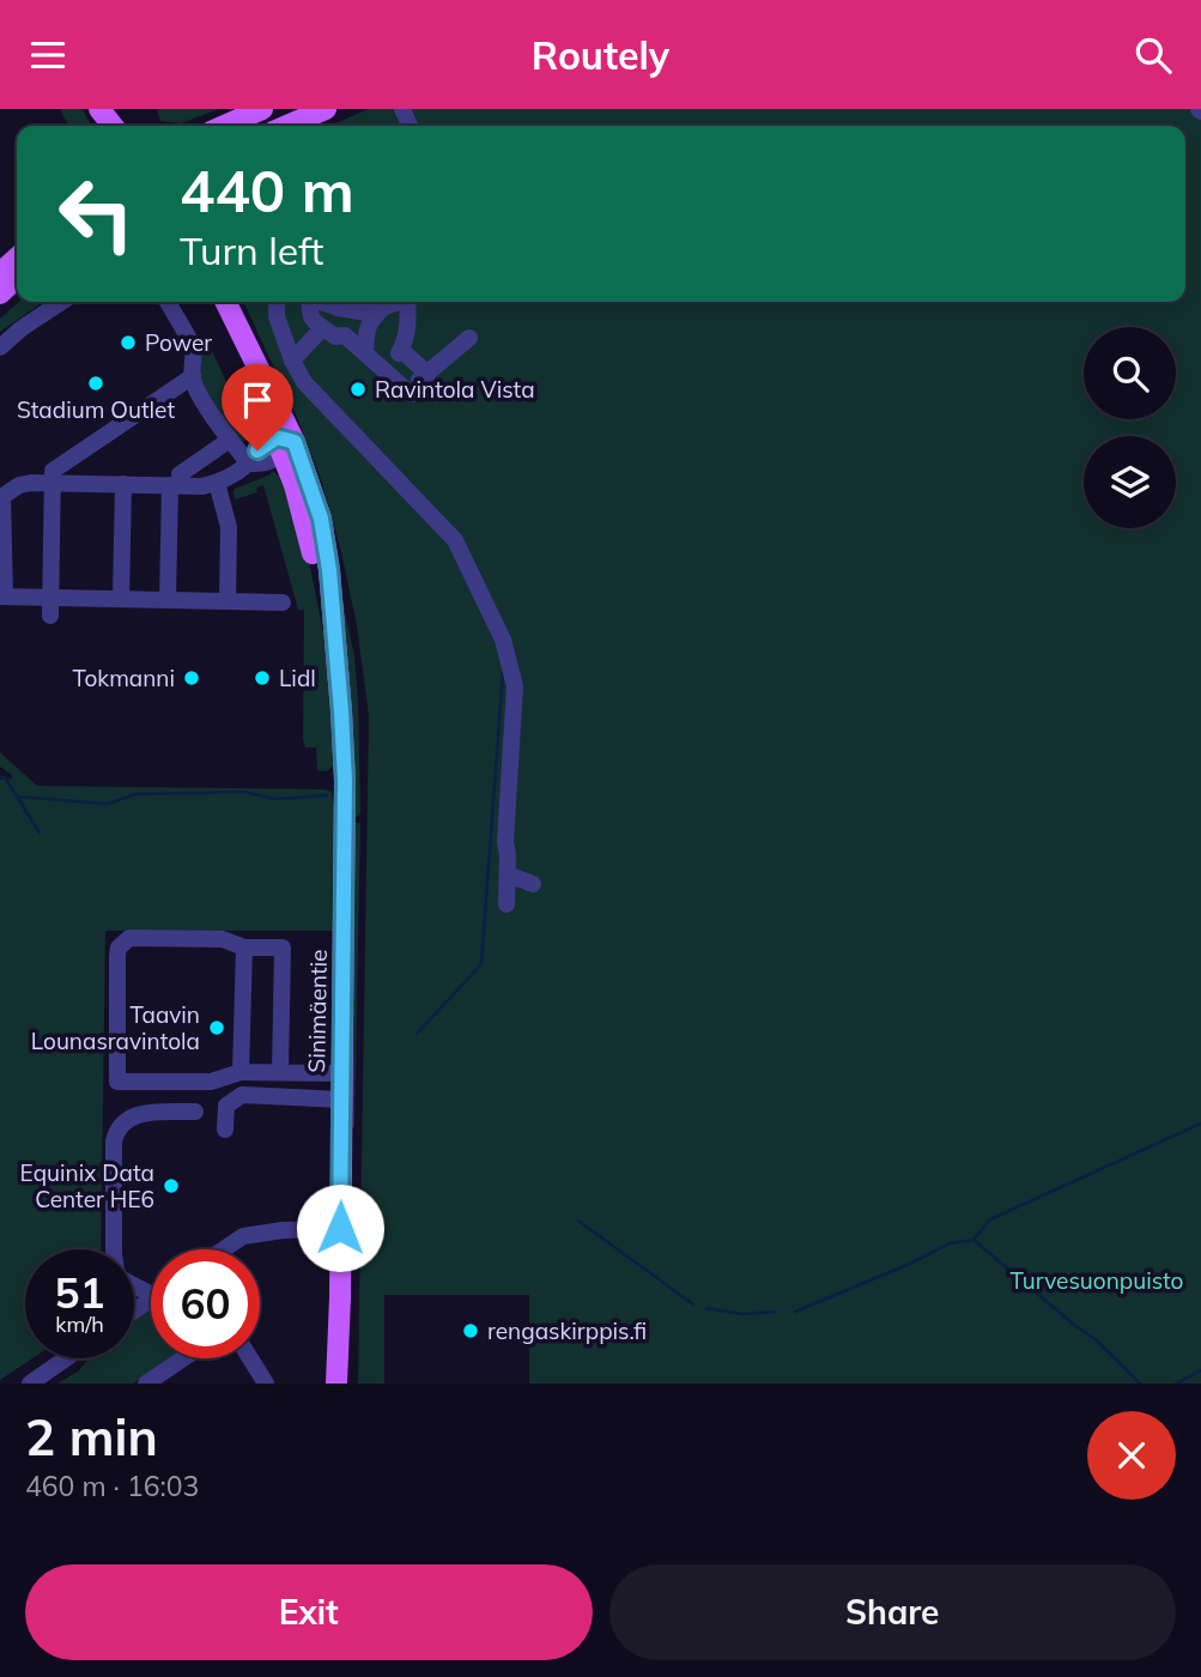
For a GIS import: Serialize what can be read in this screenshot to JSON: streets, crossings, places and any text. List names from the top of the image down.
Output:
{
  "streets": {
    "main road": ["Sinimäentie"]
  },
  "parks": ["Turvesuonpuisto"],
  "places": [
    "Power",
    "Stadium Outlet",
    "Ravintola Vista",
    "Tokmanni",
    "Lidl",
    "Taavin Lounasravintola",
    "Equinix Data Center HE6",
    "rengaskirppis.fi"
  ],
  "page": {
    "header": "Routely",
    "turn": ["440 m", "Turn left"],
    "speed": "51 km/h",
    "limit": "60",
    "heading": ["2 min", "460 m · 16:03"],
    "buttons": ["Exit", "Share"]
  }
}
